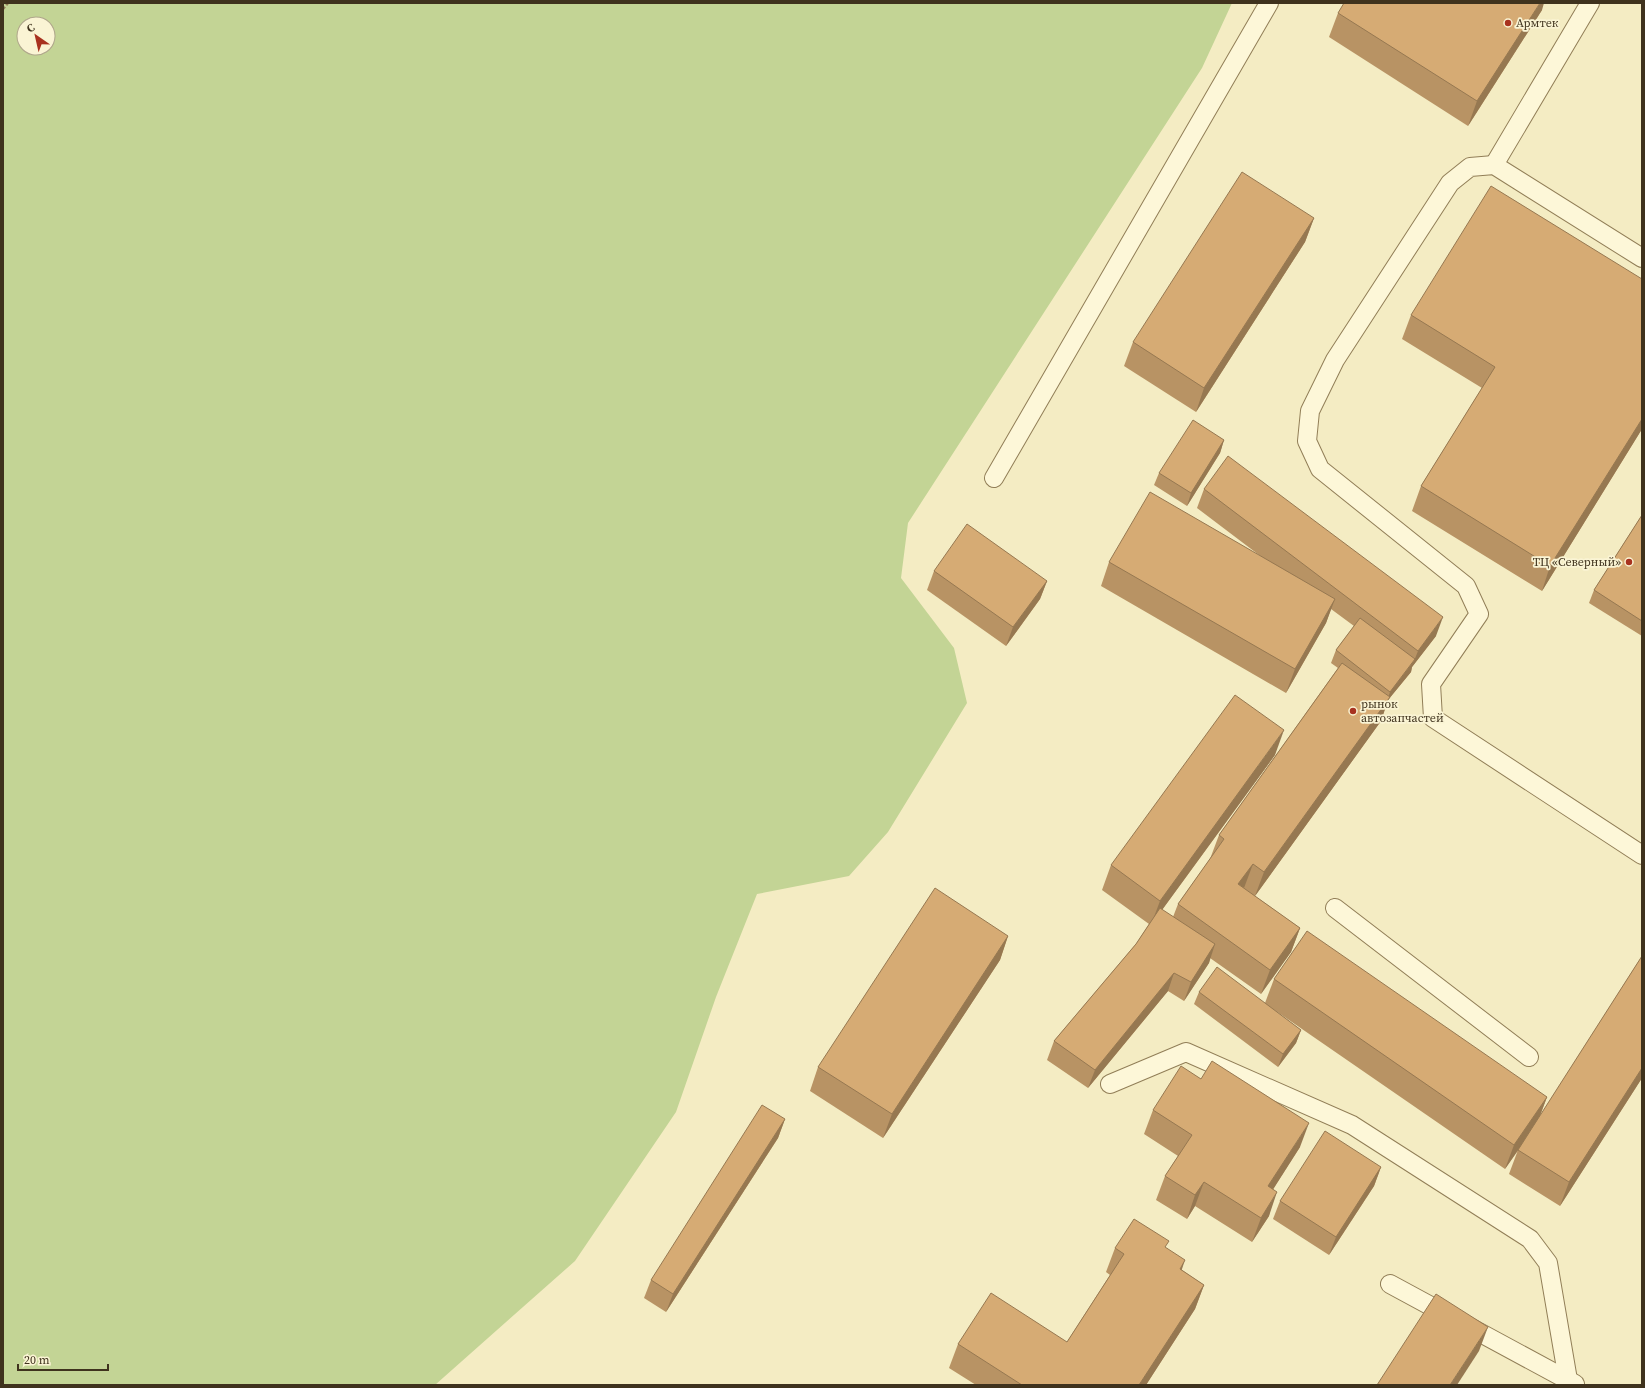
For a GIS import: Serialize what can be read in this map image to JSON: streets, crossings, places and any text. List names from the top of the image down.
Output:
{
  "places": ["Армтек", "ТЦ «Северный»", "рынок автозапчастей"],
  "scale_bar": "20 m",
  "north": "top left"
}
